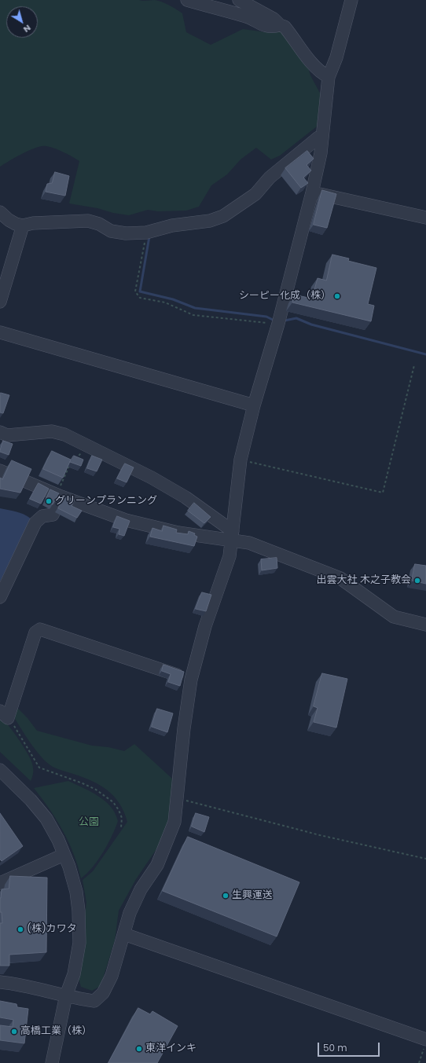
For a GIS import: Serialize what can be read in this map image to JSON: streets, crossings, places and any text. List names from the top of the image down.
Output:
{
  "parks": ["公園"],
  "places": [
    "シーピー化成（株）",
    "グリーンプランニング",
    "出雲大社 木之子教会",
    "生興運送",
    "(株)カワタ",
    "高橋工業（株）",
    "東洋インキ"
  ],
  "scale_bar": "50 m",
  "north": "bottom right"
}
